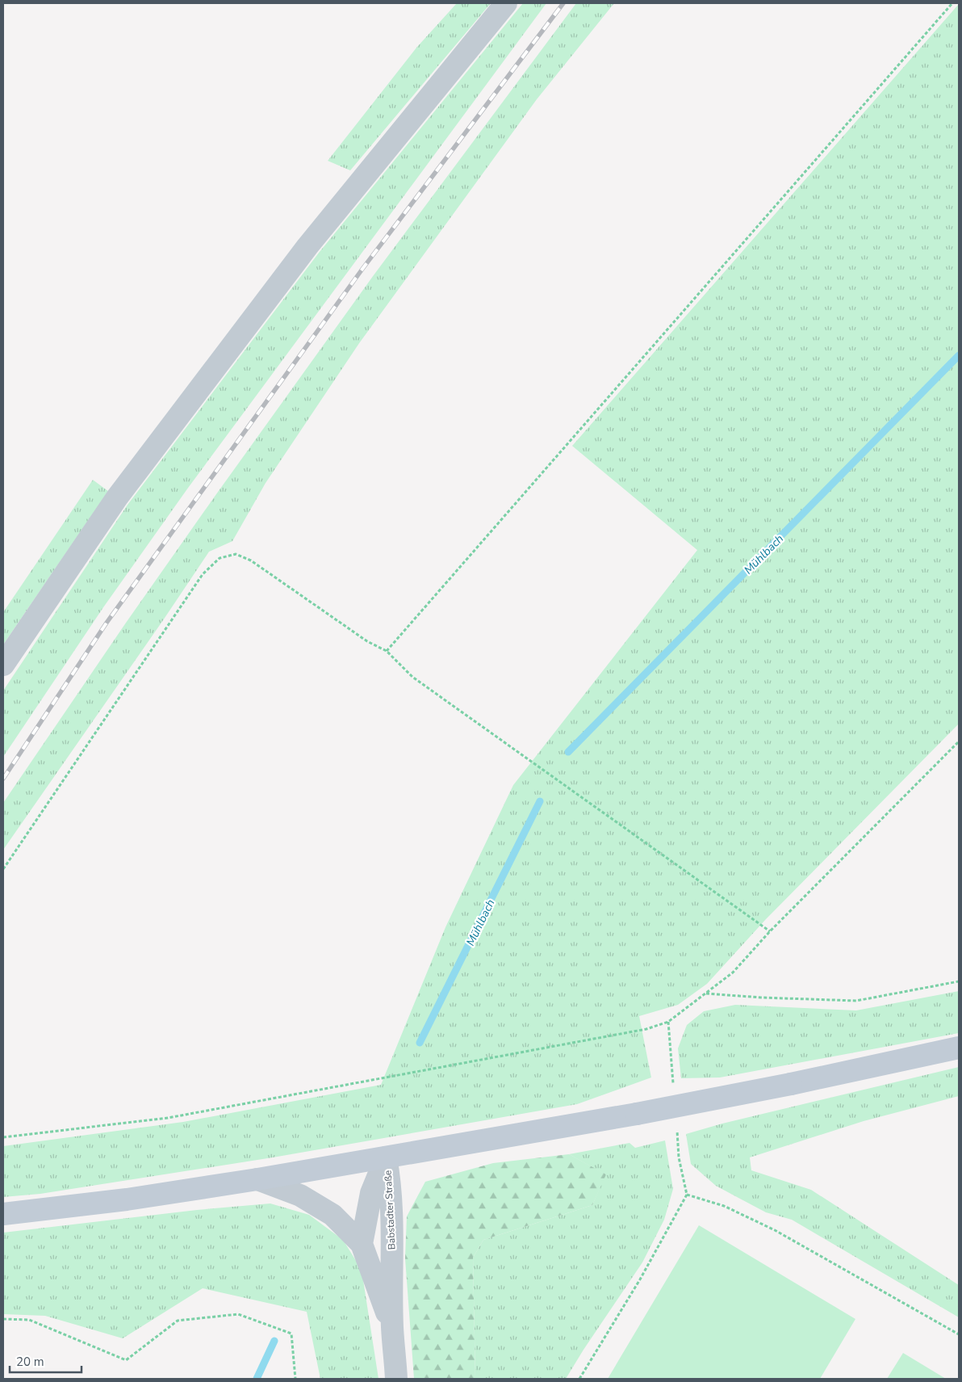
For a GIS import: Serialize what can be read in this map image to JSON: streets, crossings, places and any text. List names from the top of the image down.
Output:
{
  "streets": {
    "street": ["Babstadter Straße"]
  },
  "water": ["Mühlbach"],
  "scale_bar": "20 m"
}
